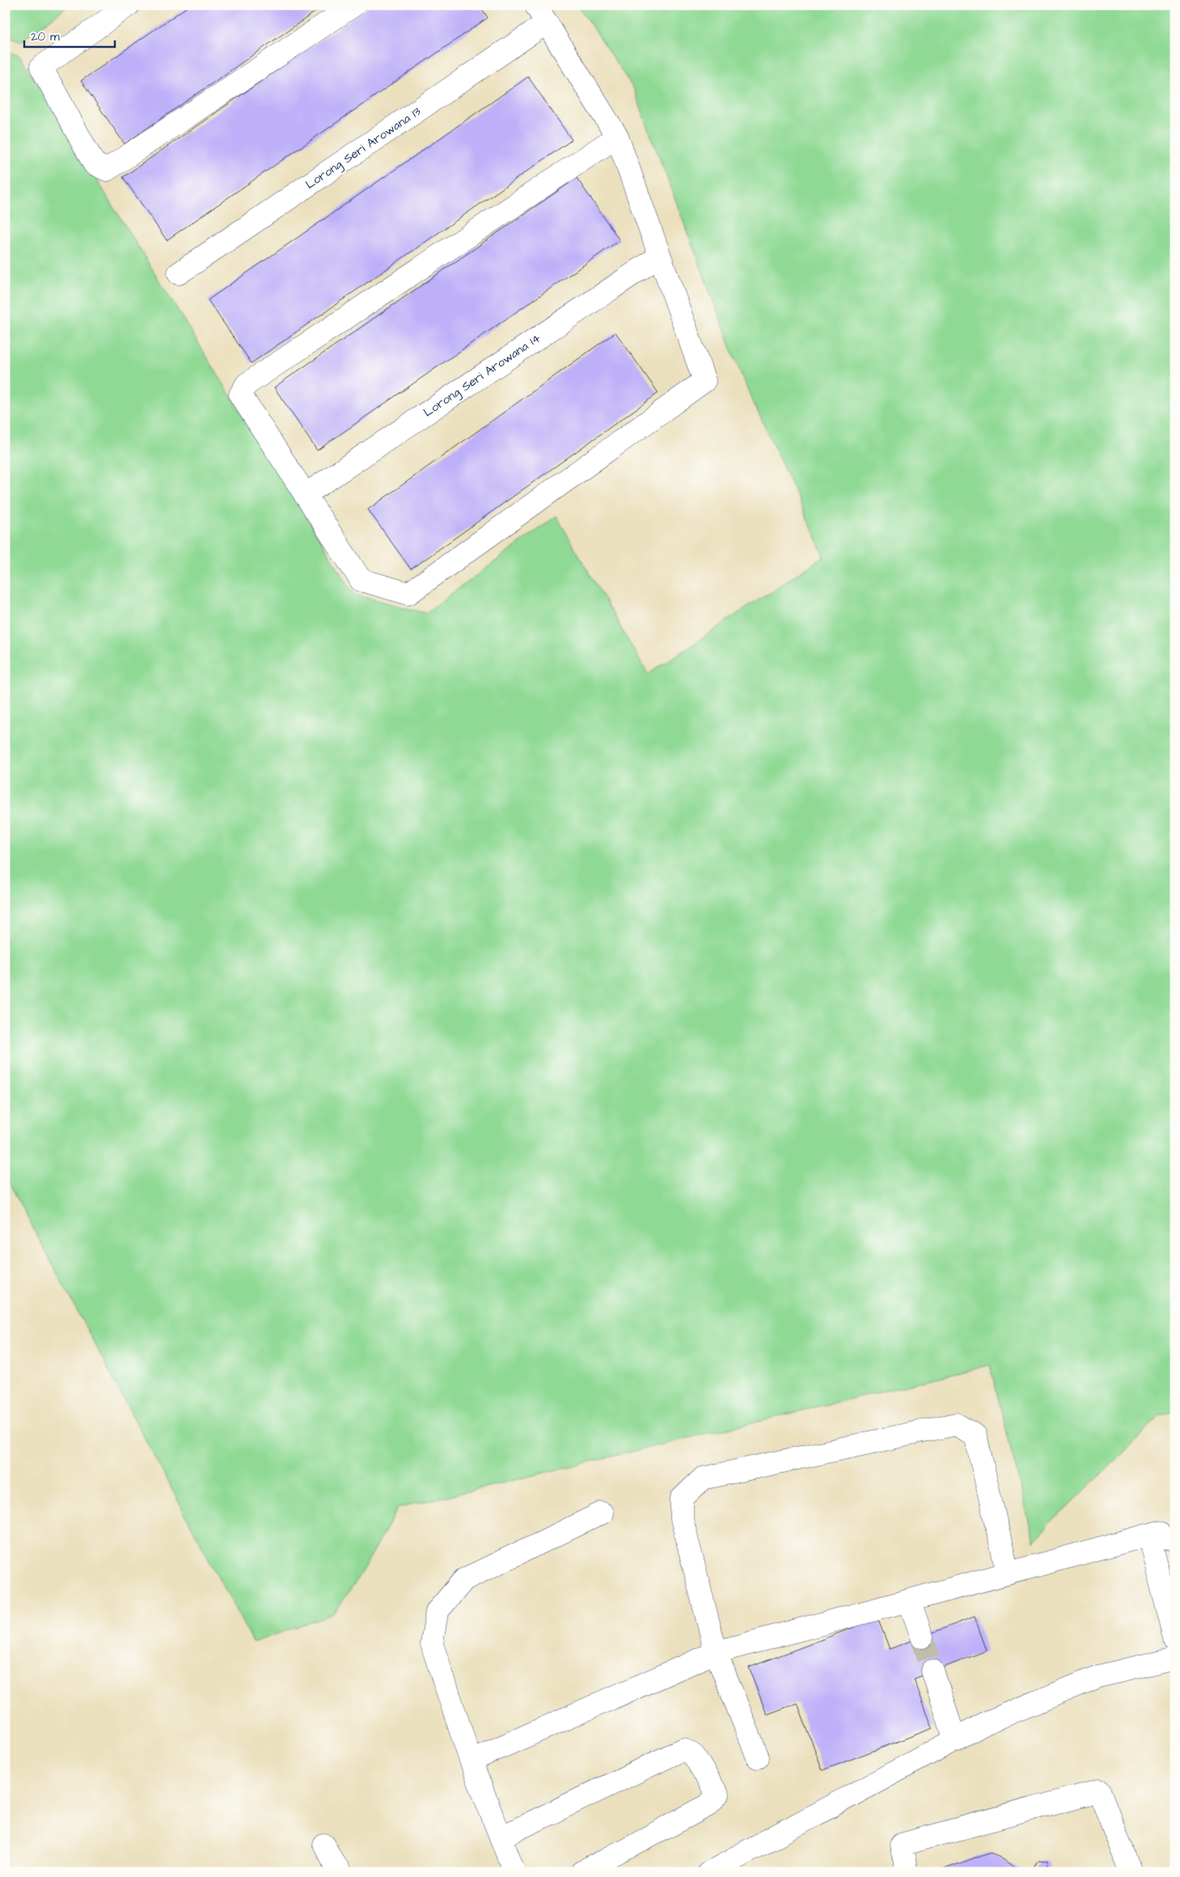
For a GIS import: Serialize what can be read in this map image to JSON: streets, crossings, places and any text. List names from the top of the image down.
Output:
{
  "streets": {
    "street": ["Lorong Seri Arowana 13", "Lorong Seri Arowana 14"]
  },
  "scale_bar": "20 m"
}
